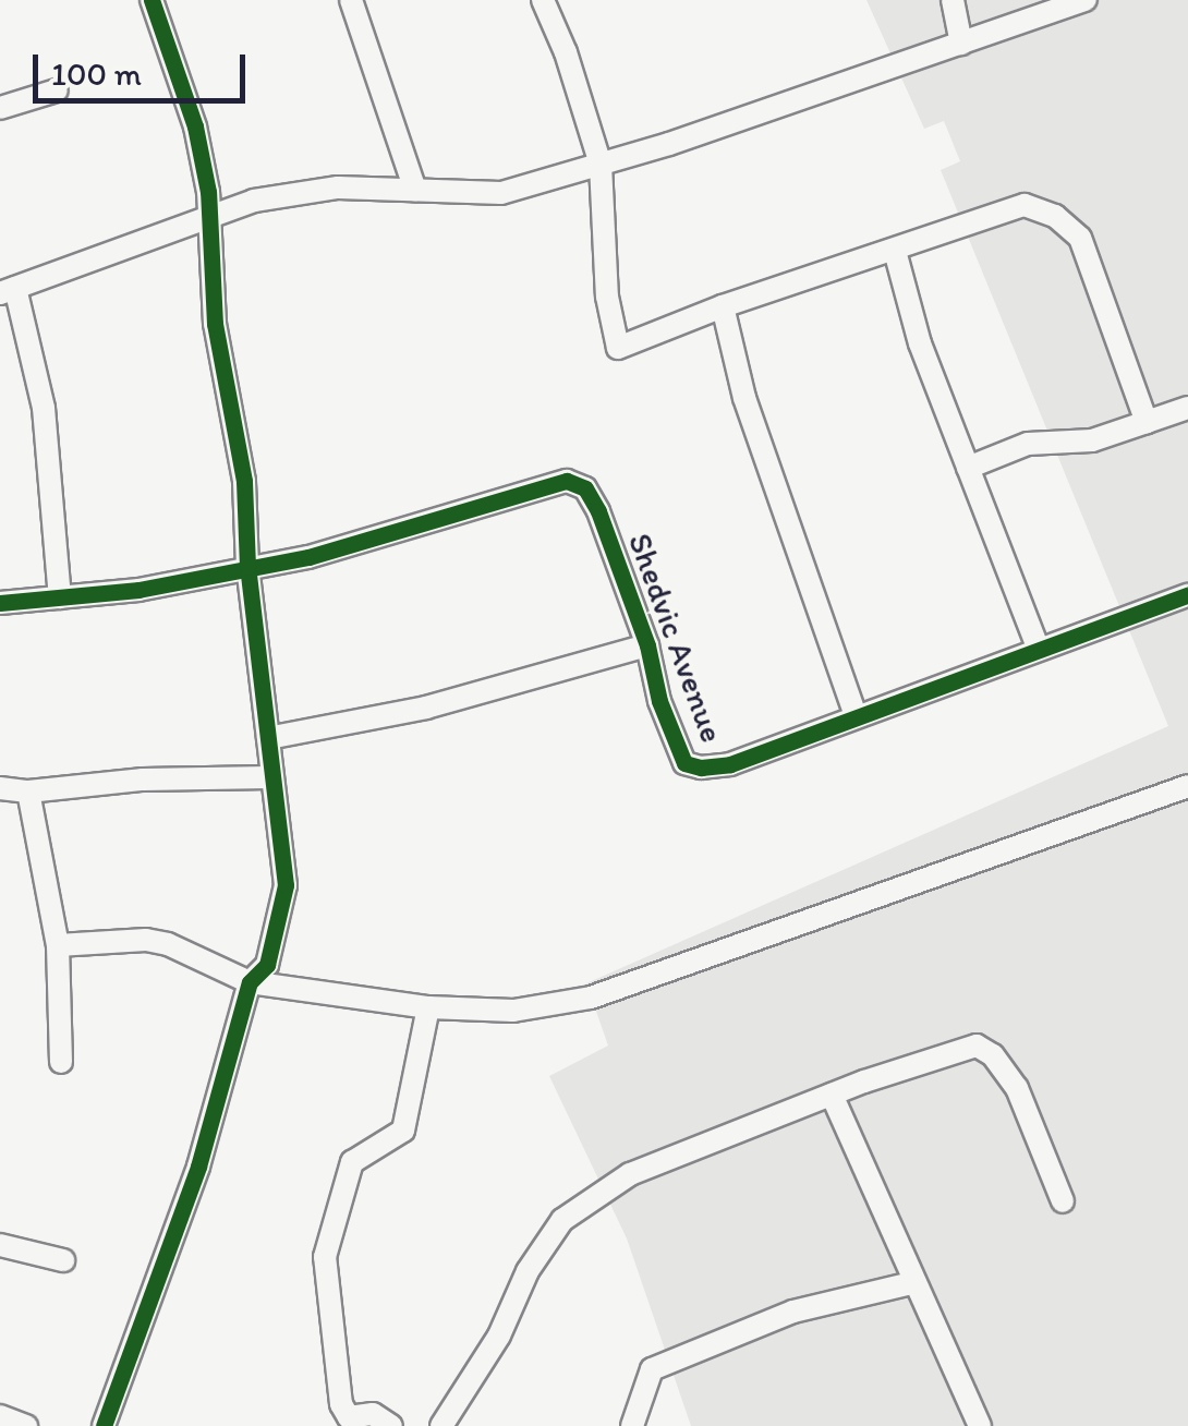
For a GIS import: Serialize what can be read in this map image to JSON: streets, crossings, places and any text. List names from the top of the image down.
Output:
{
  "streets": {
    "street": ["Shedvic Avenue"]
  },
  "scale_bar": "100 m"
}
